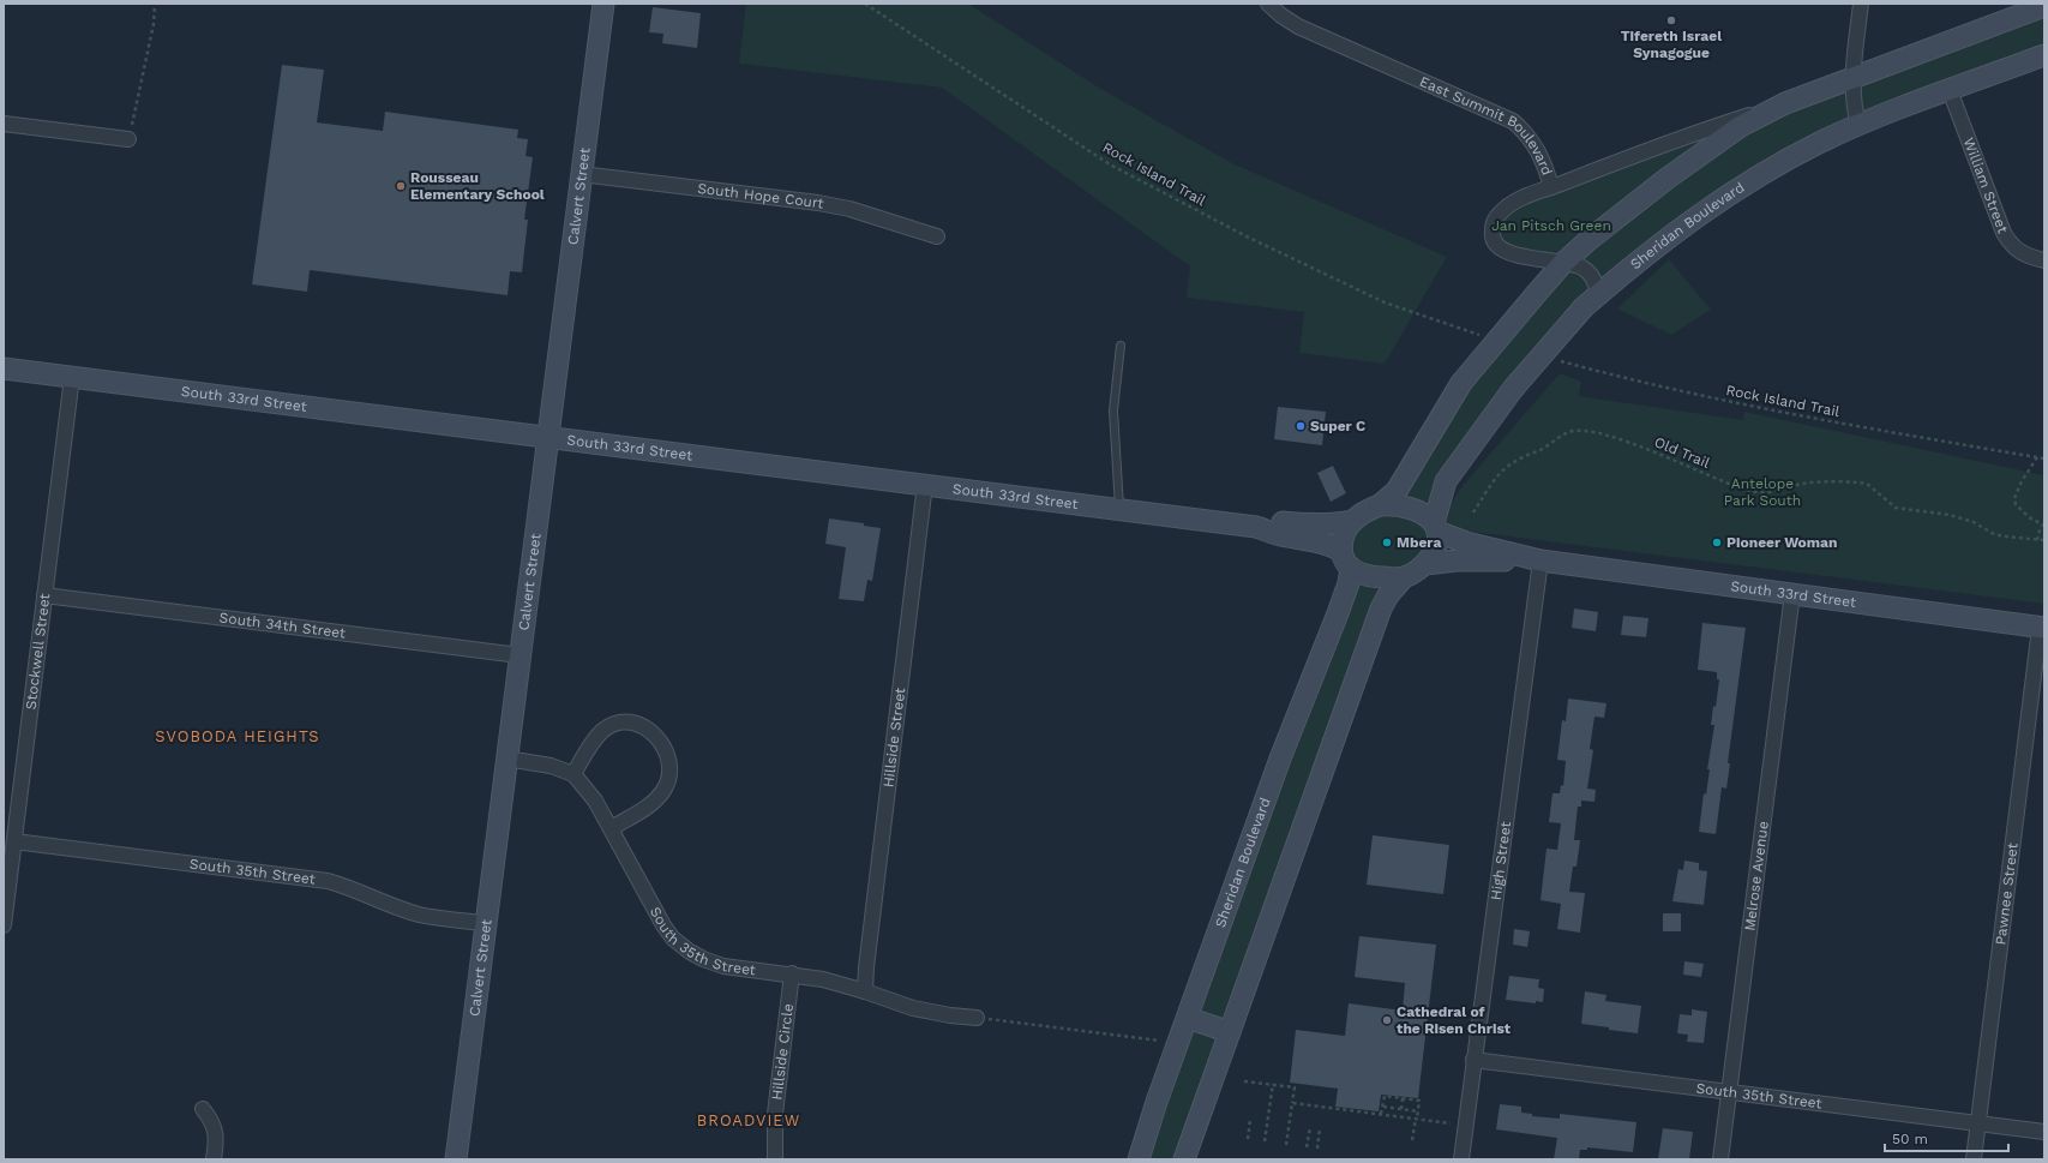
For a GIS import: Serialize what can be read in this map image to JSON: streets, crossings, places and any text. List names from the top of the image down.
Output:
{
  "streets": {
    "main road": ["Calvert Street", "Sheridan Boulevard", "South 33rd Street"],
    "street": [
      "East Summit Boulevard",
      "William Street",
      "South Hope Court",
      "South 34th Street",
      "Stockwell Street",
      "Hillside Street",
      "High Street",
      "South 35th Street",
      "Melrose Avenue",
      "Pawnee Street",
      "Hillside Circle"
    ],
    "path": ["Rock Island Trail", "Old Trail"]
  },
  "crossings": [
    ["East Summit Boulevard", "Sheridan Boulevard"],
    ["William Street", "Sheridan Boulevard"],
    ["Calvert Street", "South Hope Court"],
    ["Calvert Street", "South 33rd Street"],
    ["Calvert Street", "South 34th Street"],
    ["Calvert Street", "South 35th Street"],
    ["Sheridan Boulevard", "South 33rd Street"],
    ["South 33rd Street", "Stockwell Street"],
    ["South 33rd Street", "Hillside Street"],
    ["South 33rd Street", "High Street"],
    ["South 33rd Street", "Melrose Avenue"],
    ["South 33rd Street", "Pawnee Street"],
    ["South 34th Street", "Stockwell Street"],
    ["Stockwell Street", "South 35th Street"],
    ["Hillside Street", "South 35th Street"],
    ["High Street", "South 35th Street"],
    ["South 35th Street", "Melrose Avenue"],
    ["South 35th Street", "Pawnee Street"],
    ["South 35th Street", "Hillside Circle"]
  ],
  "districts": ["SVOBODA HEIGHTS", "BROADVIEW"],
  "parks": ["Jan Pitsch Green", "Antelope Park South"],
  "places": [
    "Tifereth Israel Synagogue",
    "Rousseau Elementary School",
    "Super C",
    "Mbera",
    "Pioneer Woman",
    "Cathedral of the Risen Christ"
  ],
  "scale_bar": "50 m"
}
